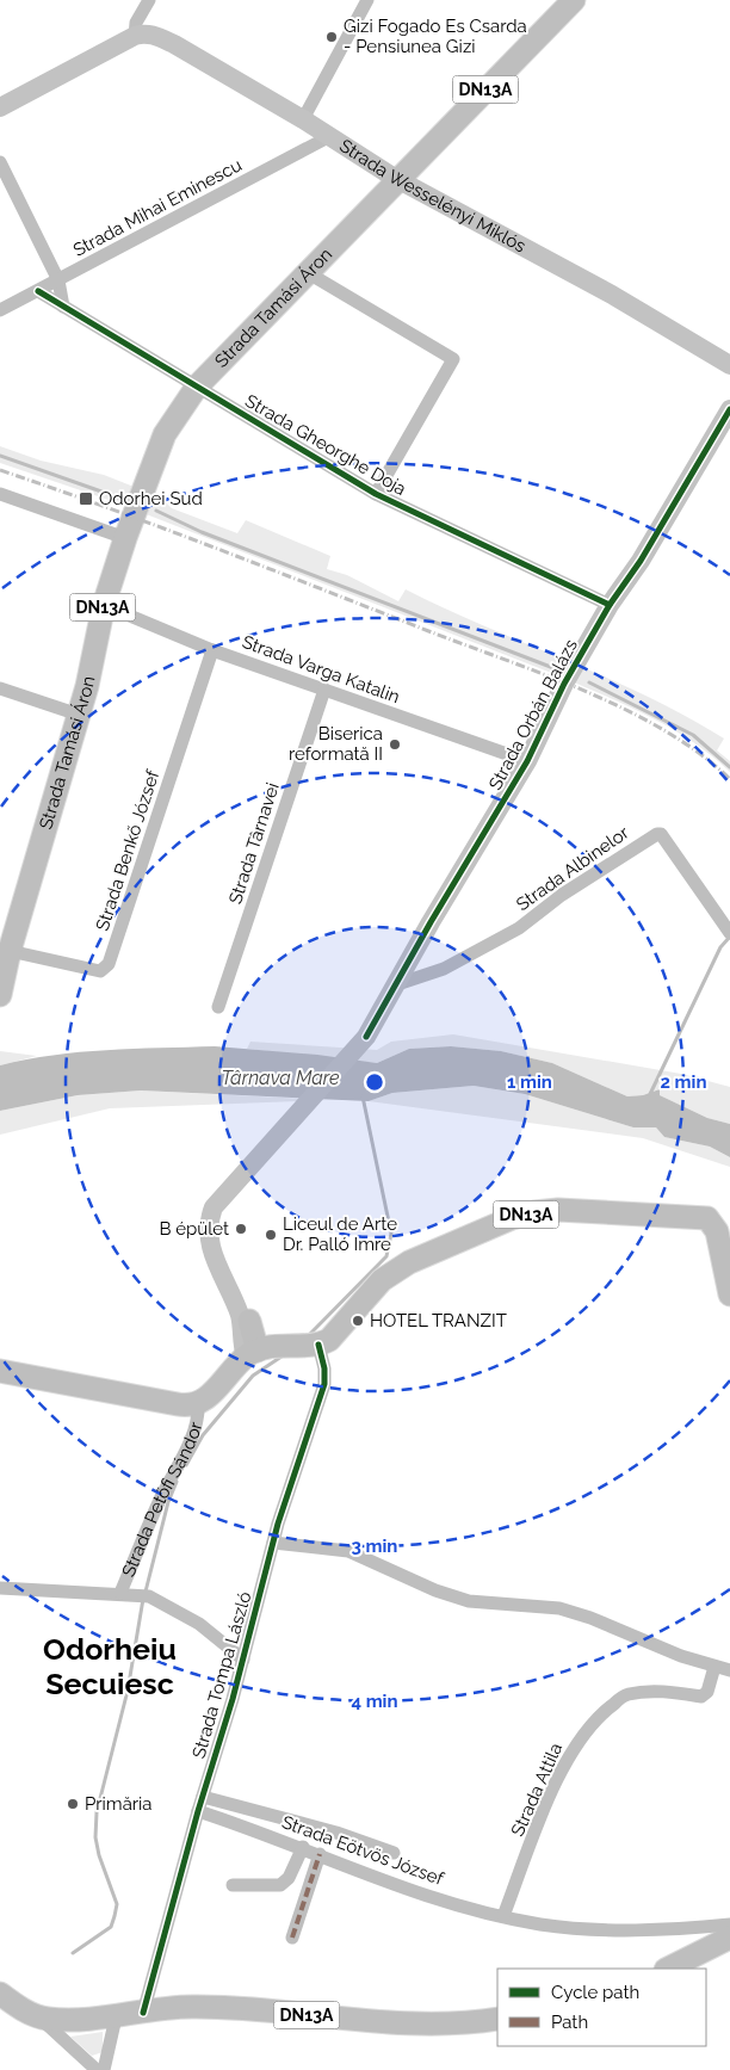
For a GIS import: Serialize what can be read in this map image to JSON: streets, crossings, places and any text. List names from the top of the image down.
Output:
{
  "streets": {
    "main road": [
      "DN13A",
      "Strada Wesselényi Miklós",
      "Strada Tamási Áron",
      "Strada Orbán Balázs",
      "Strada Petőfi Sándor"
    ],
    "street": [
      "Strada Mihai Eminescu",
      "Strada Gheorghe Doja",
      "Strada Varga Katalin",
      "Strada Târnavei",
      "Strada Benkő József",
      "Strada Albinelor",
      "Strada Tompa László",
      "Strada Attila",
      "Strada Eötvös József"
    ]
  },
  "crossings": [
    ["DN13A", "Strada Petőfi Sándor"],
    ["DN13A", "Strada Tompa László"],
    ["Strada Wesselényi Miklós", "Strada Mihai Eminescu"],
    ["Strada Wesselényi Miklós", "Strada Tamási Áron"],
    ["Strada Mihai Eminescu", "Strada Gheorghe Doja"],
    ["Strada Tamási Áron", "Strada Gheorghe Doja"],
    ["Strada Tamási Áron", "Strada Varga Katalin"],
    ["Strada Tamási Áron", "Strada Benkő József"],
    ["Strada Gheorghe Doja", "Strada Orbán Balázs"],
    ["Strada Varga Katalin", "Strada Orbán Balázs"],
    ["Strada Varga Katalin", "Strada Târnavei"],
    ["Strada Varga Katalin", "Strada Benkő József"],
    ["Strada Orbán Balázs", "Strada Albinelor"],
    ["Strada Tompa László", "Strada Eötvös József"],
    ["Strada Attila", "Strada Eötvös József"]
  ],
  "districts": ["Odorheiu Secuiesc"],
  "water": ["Târnava Mare"],
  "places": {
    "other": [
      "Gizi Fogado Es Csarda - Pensiunea Gizi",
      "Biserica reformată II",
      "B épület",
      "Liceul de Arte Dr. Palló Imre",
      "HOTEL TRANZIT",
      "Primăria"
    ],
    "transit": ["Odorhei Sud"]
  },
  "legend": ["Cycle path", "Path"],
  "rings": [
    "1 min",
    "2 min",
    "3 min",
    "4 min"
  ]
}
